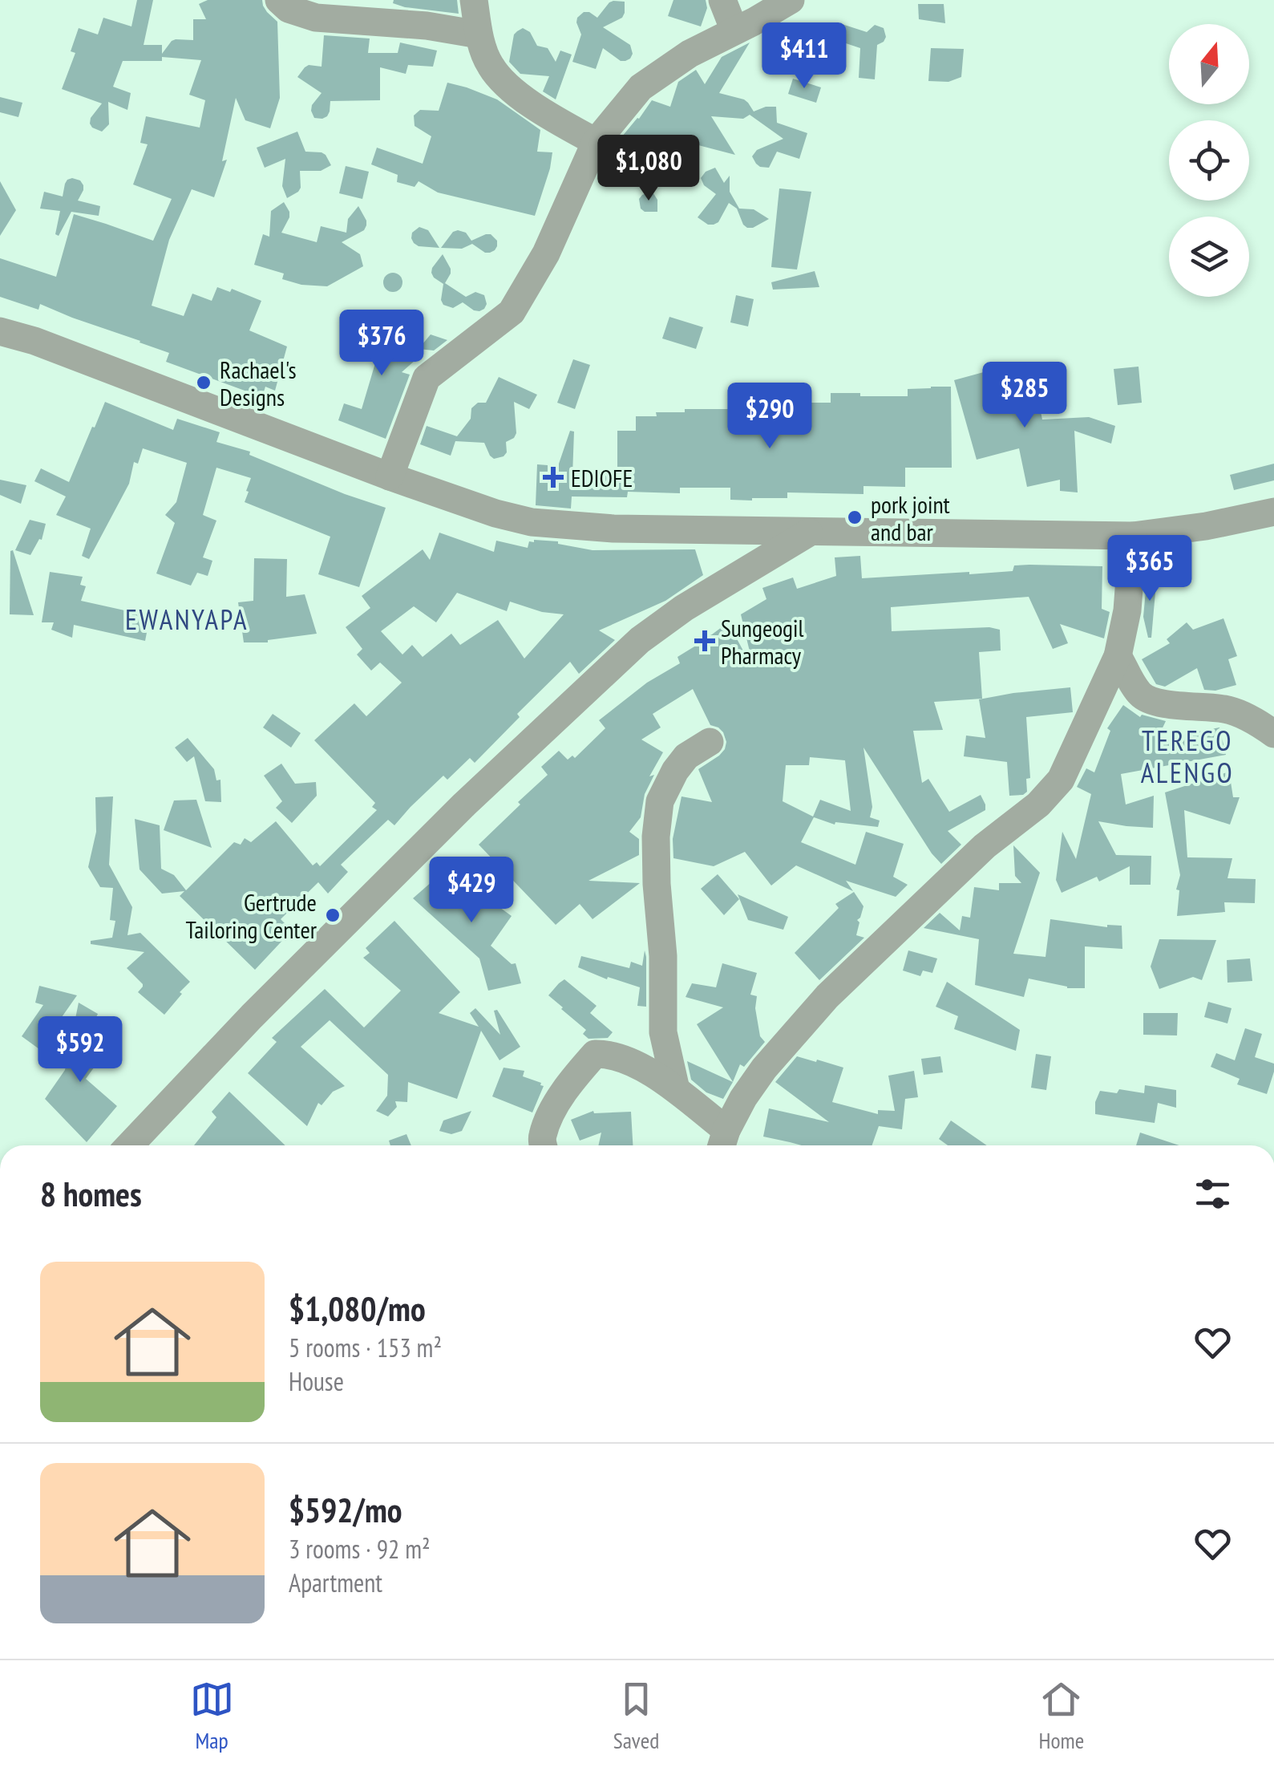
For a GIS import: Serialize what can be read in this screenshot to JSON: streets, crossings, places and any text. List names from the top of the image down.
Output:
{
  "districts": ["EWANYAPA", "TEREGO ALENGO"],
  "places": {
    "other": ["Rachael's Designs", "pork joint and bar", "Gertrude Tailoring Center"],
    "health": ["EDIOFE", "Sungeogil Pharmacy"]
  },
  "north": "top",
  "page": {
    "price": [
      "$411",
      "$1,080",
      "$376",
      "$285",
      "$290",
      "$365",
      "$429",
      "$592"
    ],
    "heading": "8 homes",
    "list": [
      {
        "name": "$1,080/mo",
        "note": "5 rooms · 153 m² · House"
      },
      {
        "name": "$592/mo",
        "note": "3 rooms · 92 m² · Apartment"
      }
    ],
    "tabs": ["Map", "Saved", "Home"]
  }
}
